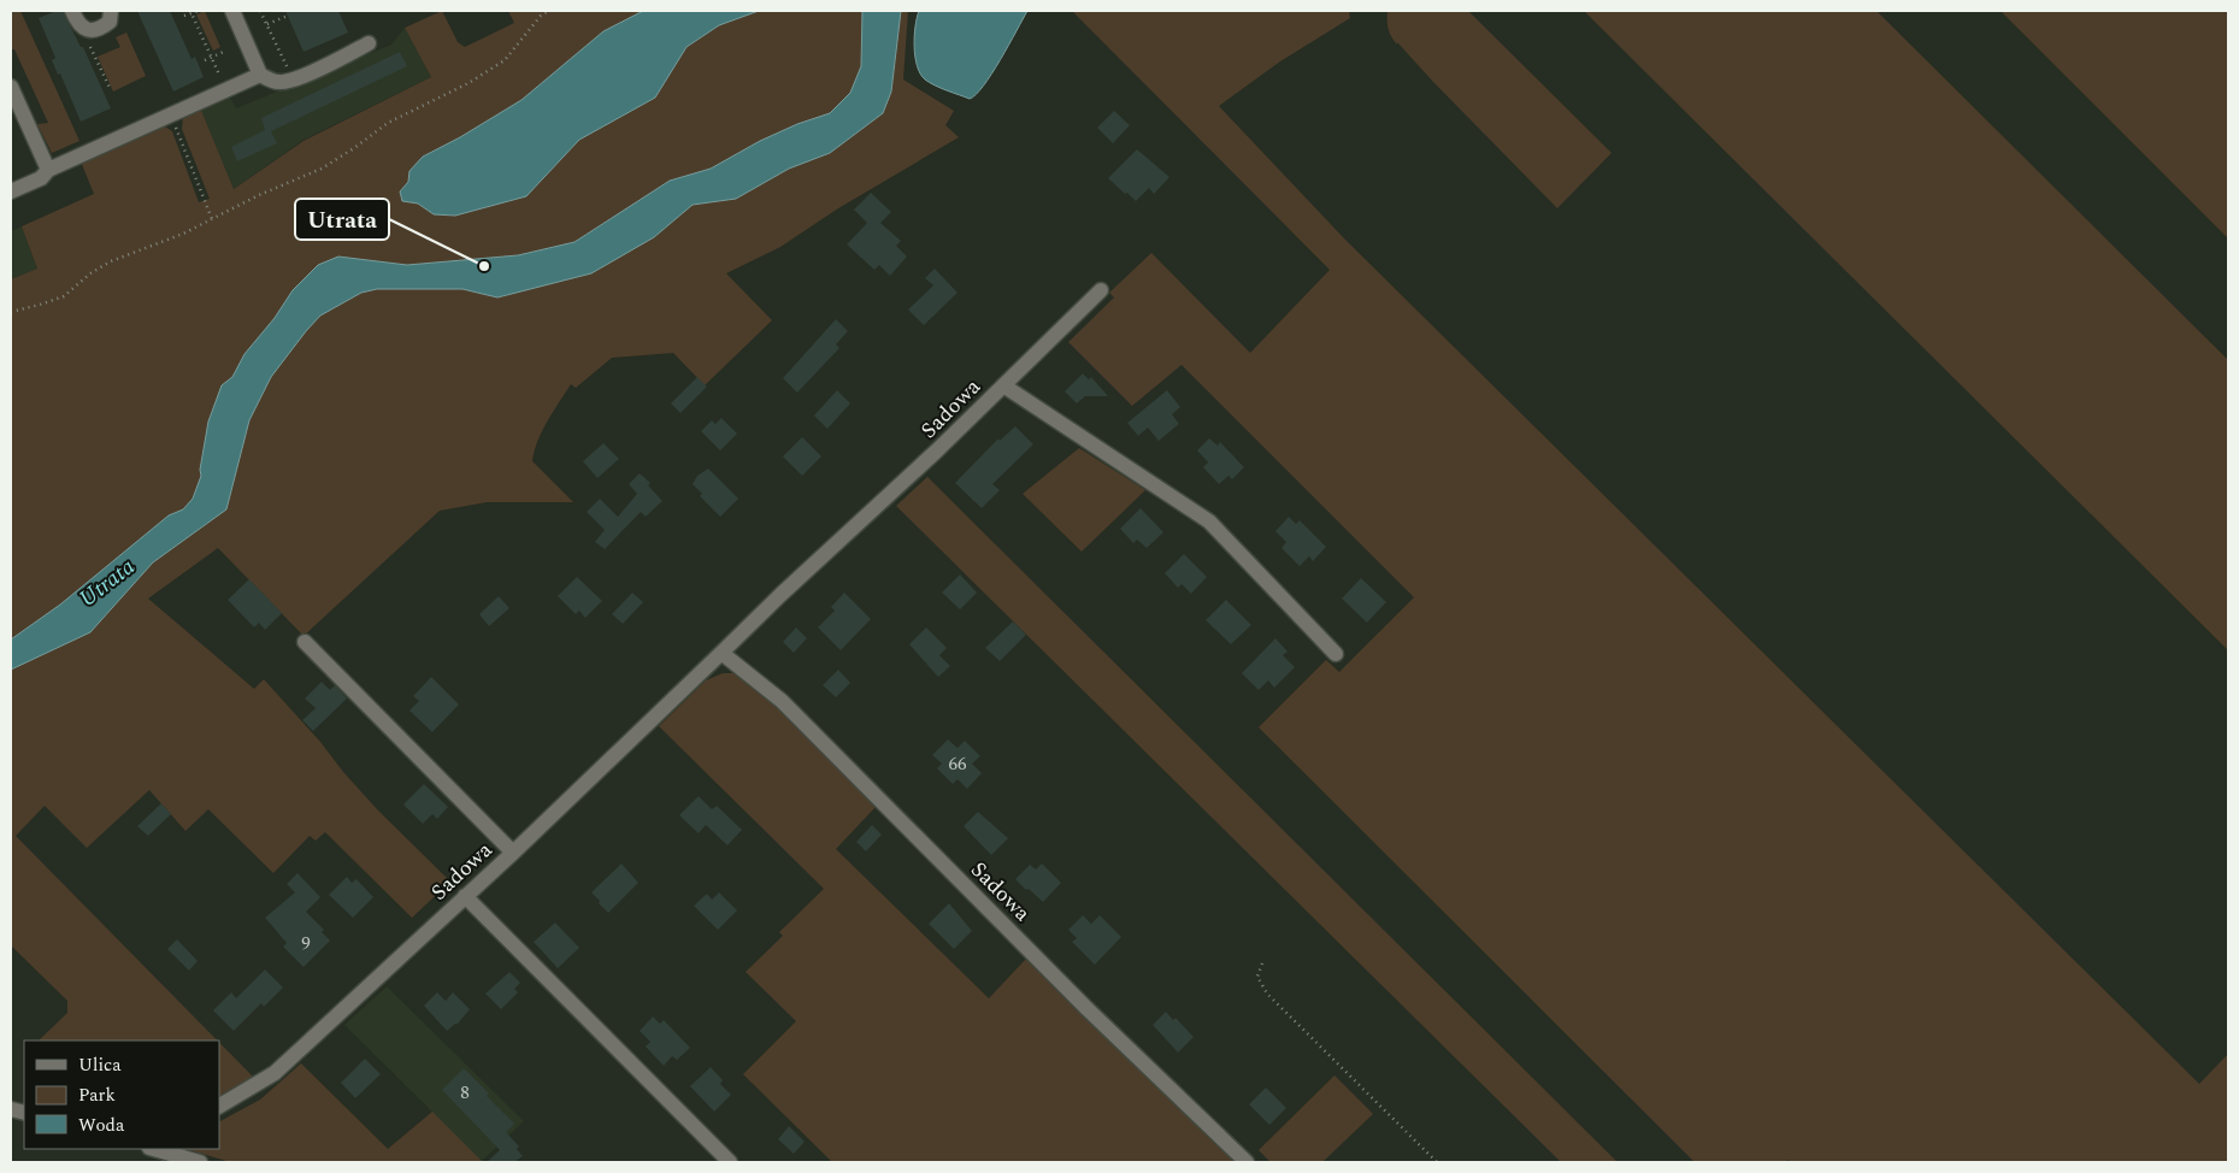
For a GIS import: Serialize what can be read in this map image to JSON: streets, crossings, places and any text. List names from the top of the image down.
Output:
{
  "streets": {
    "street": ["Sadowa"]
  },
  "water": ["Utrata"],
  "places": ["Utrata"],
  "house_numbers": ["66", "9", "8"],
  "legend": ["Ulica", "Park", "Woda"]
}
